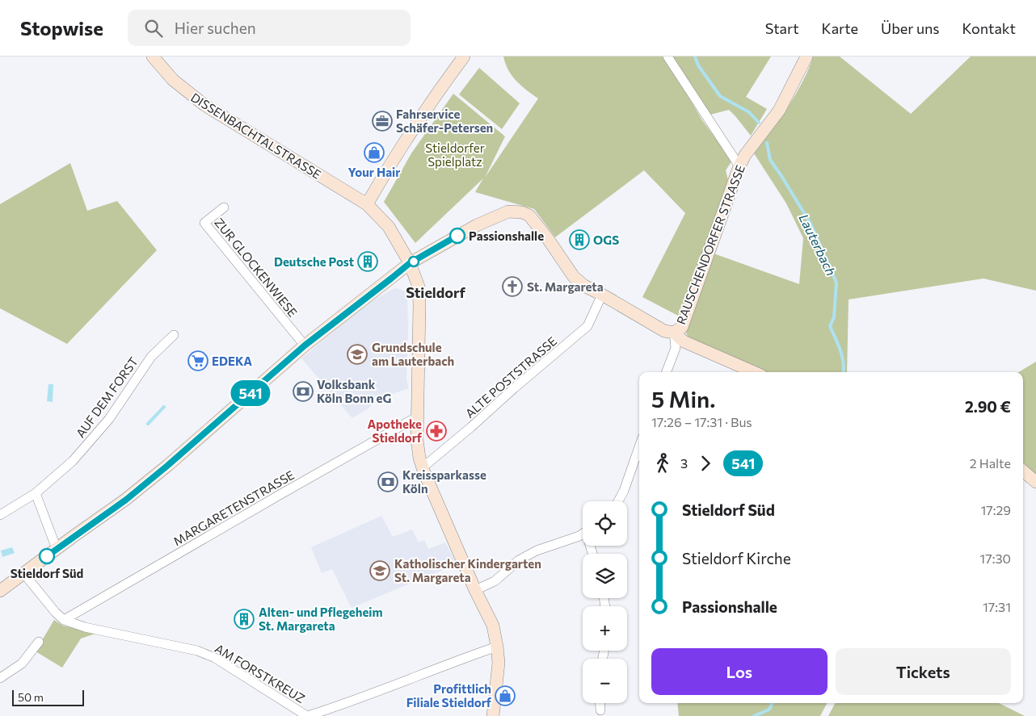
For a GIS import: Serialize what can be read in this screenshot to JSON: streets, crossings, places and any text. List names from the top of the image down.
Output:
{
  "streets": {
    "main road": ["DISSENBACHTALSTRASSE", "RAUSCHENDORFER STRASSE"],
    "street": [
      "ZUR GLOCKENWIESE",
      "ALTE POSTSTRASSE",
      "AUF DEM FORST",
      "MARGARETENSTRASSE",
      "AM FORSTKREUZ"
    ]
  },
  "crossings": [
    ["DISSENBACHTALSTRASSE", "ALTE POSTSTRASSE"],
    ["DISSENBACHTALSTRASSE", "MARGARETENSTRASSE"],
    ["DISSENBACHTALSTRASSE", "AM FORSTKREUZ"],
    ["MARGARETENSTRASSE", "AM FORSTKREUZ"]
  ],
  "districts": ["Stieldorf"],
  "water": ["Lauterbach"],
  "parks": ["Stieldorfer Spielplatz"],
  "places": {
    "office": ["Fahrservice Schäfer-Petersen"],
    "shop": ["Your Hair", "Profittlich Filiale Stieldorf"],
    "other": ["Passionshalle", "Stieldorf Süd"],
    "building": ["OGS", "Deutsche Post", "Alten- und Pflegeheim St. Margareta"],
    "church": ["St. Margareta"],
    "school or university": ["Grundschule am Lauterbach", "Katholischer Kindergarten St. Margareta"],
    "supermarket": ["EDEKA"],
    "bank": ["Volksbank Köln Bonn eG", "Kreissparkasse Köln"],
    "pharmacy": ["Apotheke Stieldorf"]
  },
  "lines": ["bus line 541"],
  "scale_bar": "50 m",
  "page": {
    "header": "Stopwise",
    "search": "Hier suchen",
    "nav": [
      "Start",
      "Karte",
      "Über uns",
      "Kontakt"
    ],
    "on_map": "541",
    "heading": ["5 Min.", "17:26 – 17:31 · Bus", "2.90 €"],
    "legs": ["3", "541", "2 Halte"],
    "list": [
      {
        "name": "Stieldorf Süd",
        "value": "17:29"
      },
      {
        "name": "Stieldorf Kirche",
        "value": "17:30"
      },
      {
        "name": "Passionshalle",
        "value": "17:31"
      }
    ],
    "map_buttons": ["+", "−"],
    "buttons": ["Los", "Tickets"],
    "scale": "50 m"
  }
}
